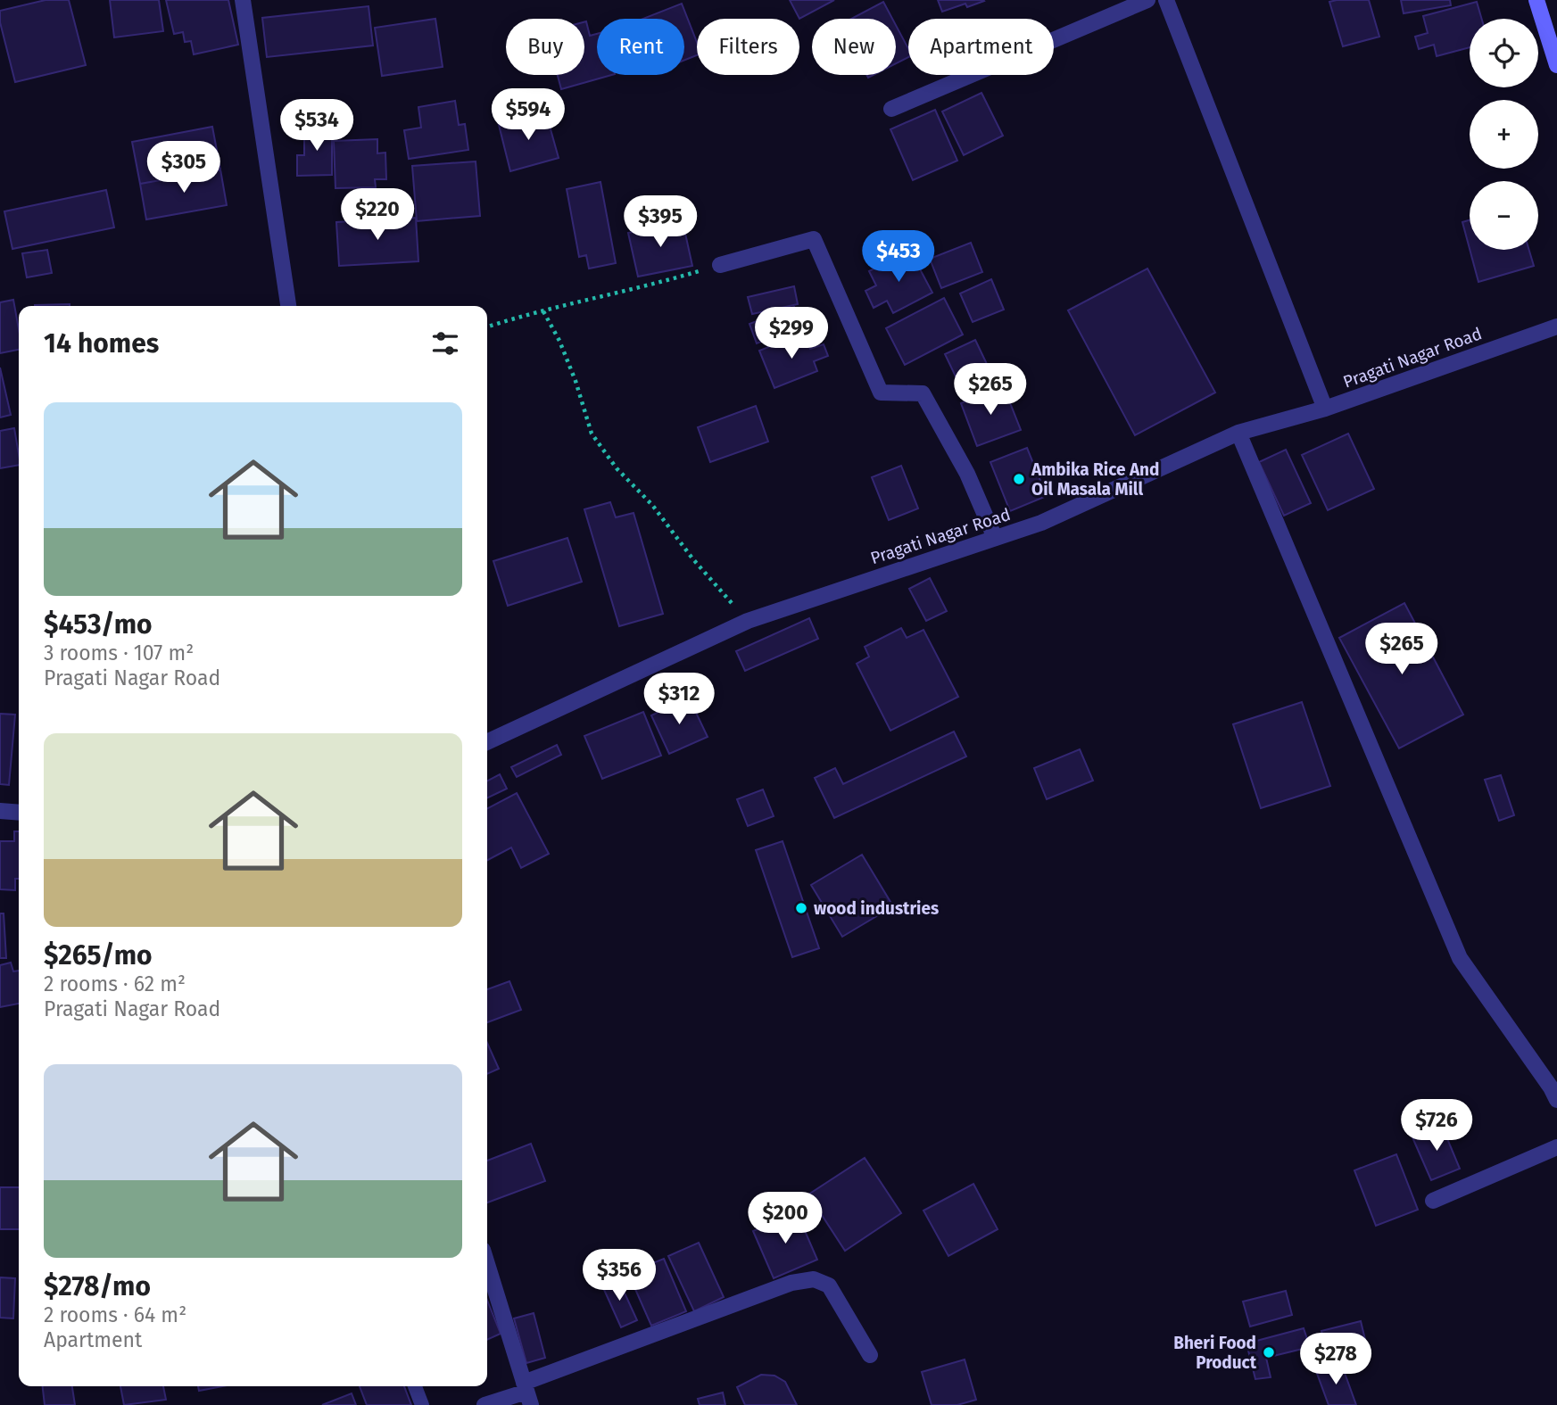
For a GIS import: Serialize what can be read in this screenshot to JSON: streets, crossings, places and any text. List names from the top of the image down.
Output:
{
  "streets": {
    "street": ["Pragati Nagar Road"]
  },
  "places": ["Ambika Rice And Oil Masala Mill", "wood industries", "Bheri Food Product"],
  "page": {
    "map_buttons": ["+", "−"],
    "chip": [
      "Buy",
      "Rent",
      "Filters",
      "New",
      "Apartment"
    ],
    "price": [
      "$594",
      "$534",
      "$305",
      "$220",
      "$395",
      "$453",
      "$299",
      "$265",
      "$265",
      "$312",
      "$726",
      "$200",
      "$356",
      "$278"
    ],
    "heading": "14 homes",
    "list": [
      {
        "name": "$453/mo",
        "note": "3 rooms · 107 m² · Pragati Nagar Road"
      },
      {
        "name": "$265/mo",
        "note": "2 rooms · 62 m² · Pragati Nagar Road"
      },
      {
        "name": "$278/mo",
        "note": "2 rooms · 64 m² · Apartment"
      }
    ]
  }
}
